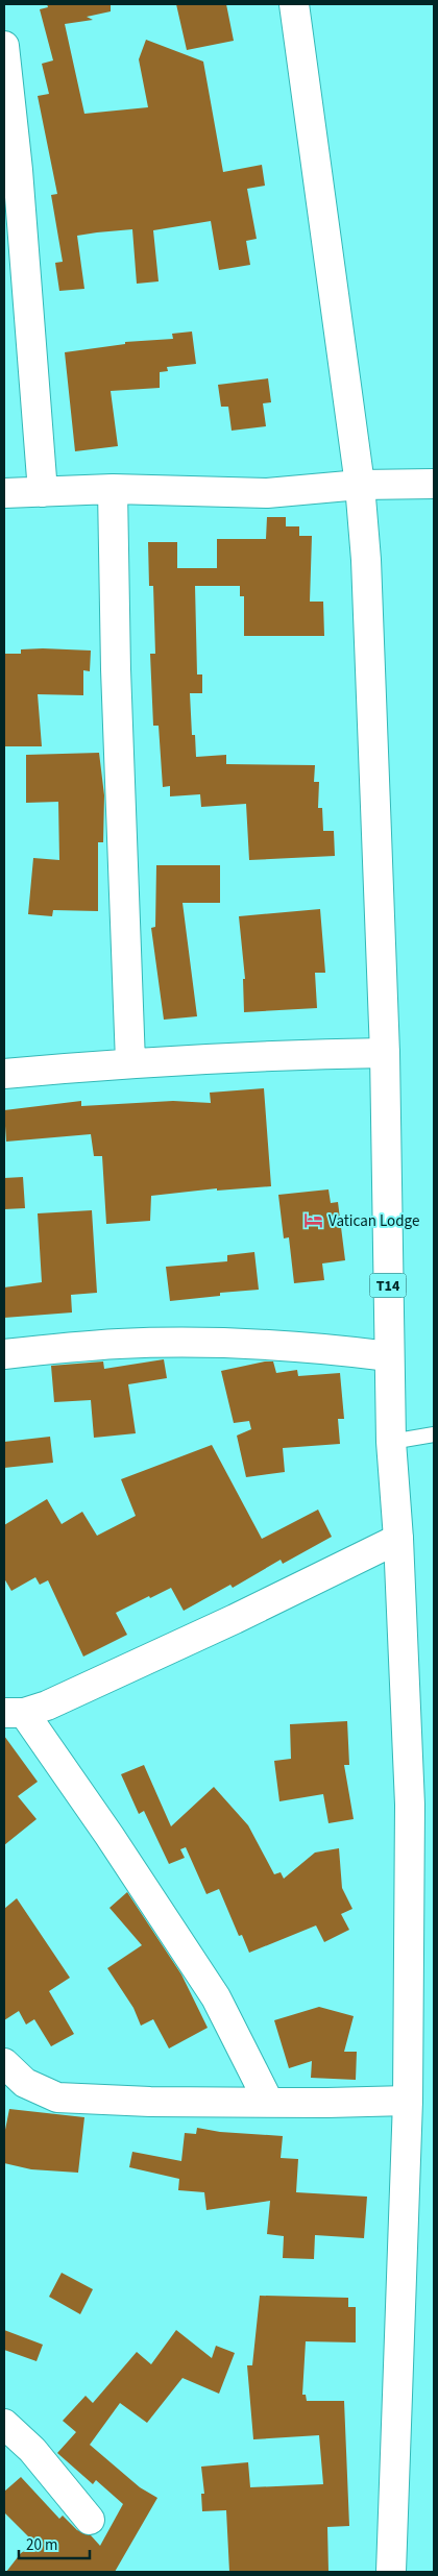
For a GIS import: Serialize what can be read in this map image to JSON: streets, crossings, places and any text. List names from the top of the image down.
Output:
{
  "streets": {
    "main road": ["T14"]
  },
  "places": {
    "hotel": ["Vatican Lodge"]
  },
  "scale_bar": "20 m"
}
